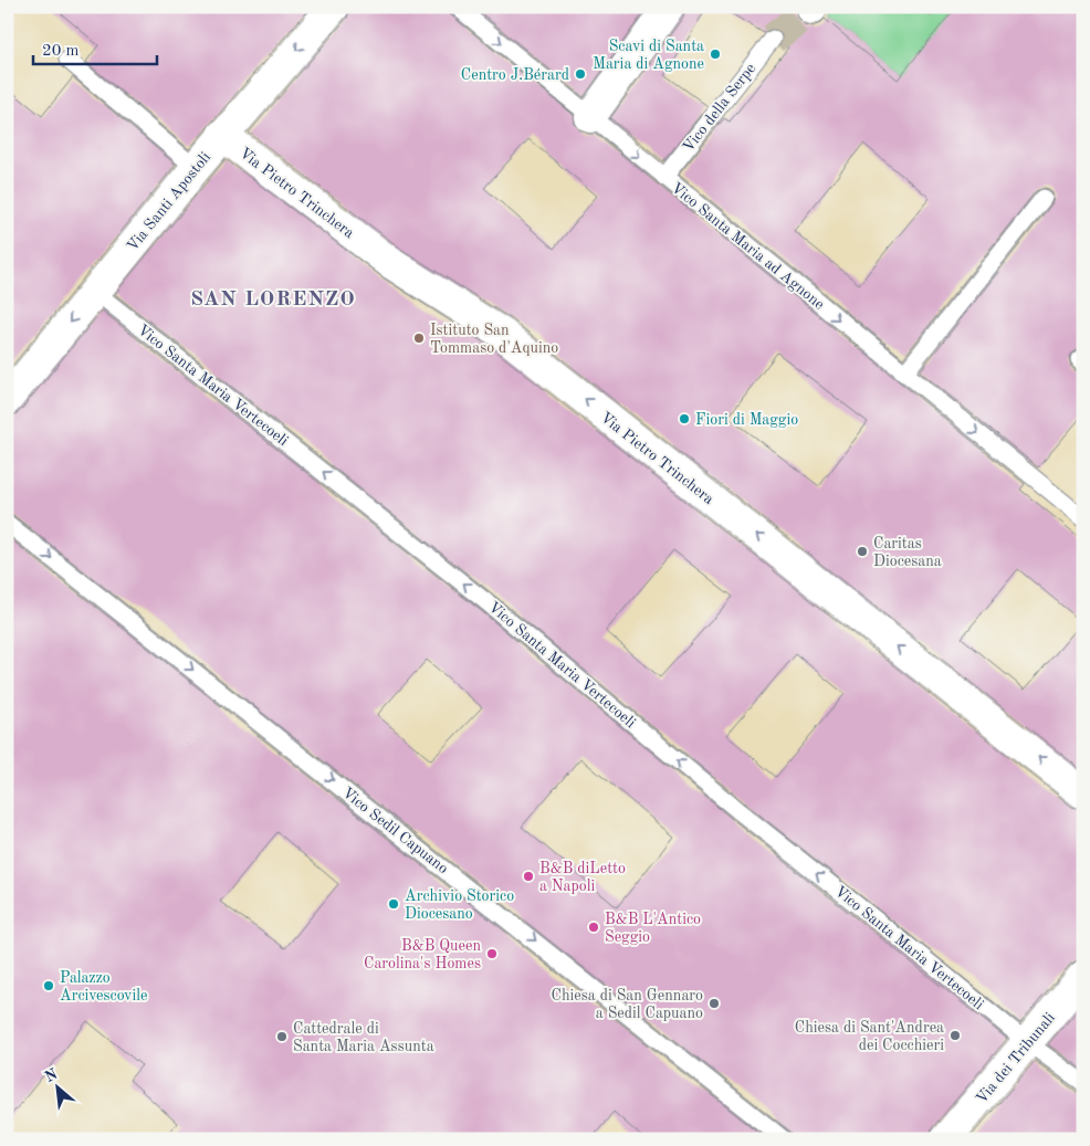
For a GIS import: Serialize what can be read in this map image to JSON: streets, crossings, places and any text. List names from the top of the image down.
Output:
{
  "streets": {
    "street": ["Via Pietro Trinchera", "Via Santi Apostoli", "Via dei Tribunali"],
    "lane": [
      "Vico della Serpe",
      "Vico Santa Maria ad Agnone",
      "Vico Santa Maria Vertecoeli",
      "Vico Sedil Capuano"
    ]
  },
  "crossings": [
    ["Vico della Serpe", "Vico Santa Maria ad Agnone"],
    ["Via Pietro Trinchera", "Via Santi Apostoli"],
    ["Via Santi Apostoli", "Vico Santa Maria Vertecoeli"],
    ["Vico Santa Maria Vertecoeli", "Via dei Tribunali"]
  ],
  "one_way": [
    "Via Pietro Trinchera",
    "Via Santi Apostoli",
    "Vico Santa Maria ad Agnone",
    "Vico Santa Maria Vertecoeli",
    "Vico Sedil Capuano"
  ],
  "districts": ["SAN LORENZO"],
  "places": [
    "Scavi di Santa Maria di Agnone",
    "Centro J.Bérard",
    "Istituto San Tommaso d'Aquino",
    "Fiori di Maggio",
    "Caritas Diocesana",
    "B&B diLetto a Napoli",
    "Archivio Storico Diocesano",
    "B&B L'Antico Seggio",
    "B&B Queen Carolina's Homes",
    "Palazzo Arcivescovile",
    "Chiesa di San Gennaro a Sedil Capuano",
    "Chiesa di Sant'Andrea dei Cocchieri",
    "Cattedrale di Santa Maria Assunta"
  ],
  "scale_bar": "20 m",
  "north": "top left"
}
